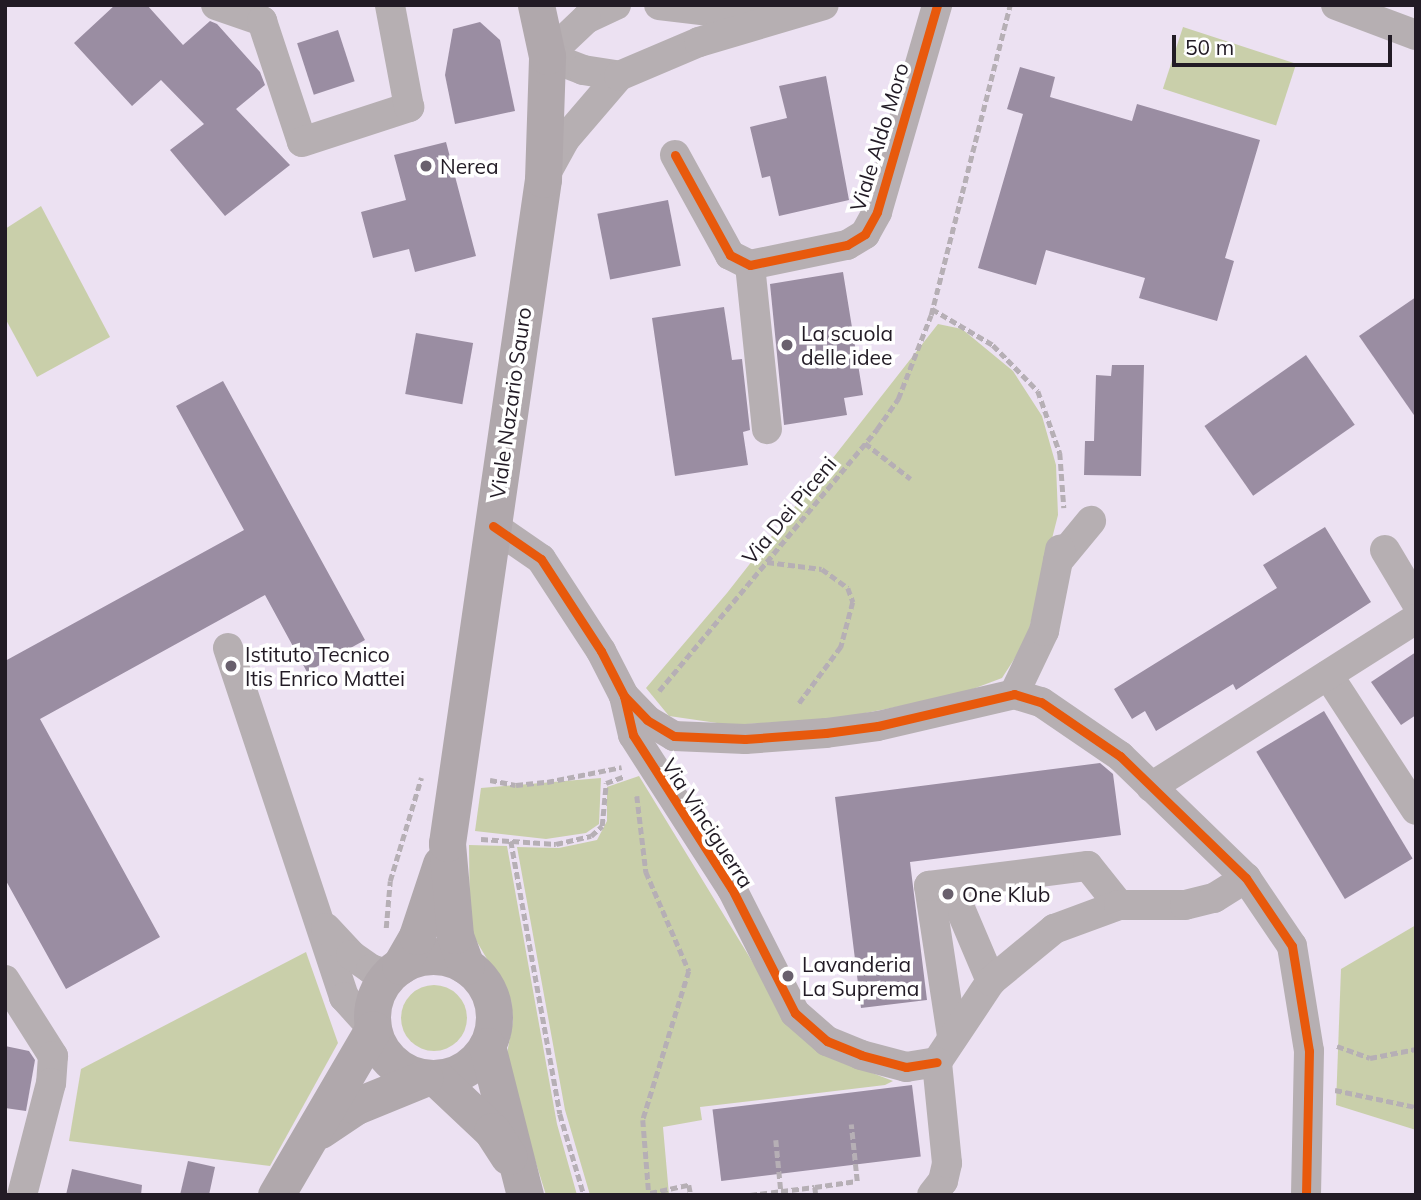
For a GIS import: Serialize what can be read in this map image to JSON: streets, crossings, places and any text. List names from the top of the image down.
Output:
{
  "streets": {
    "main road": ["Viale Nazario Sauro"],
    "street": ["Viale Aldo Moro", "Via Vinciguerra"],
    "path": ["Via Dei Piceni"]
  },
  "crossings": [
    ["Via Dei Piceni", "Via Vinciguerra"]
  ],
  "places": [
    "Nerea",
    "La scuola delle idee",
    "Istituto Tecnico Itis Enrico Mattei",
    "One Klub",
    "Lavanderia La Suprema"
  ],
  "scale_bar": "50 m"
}
